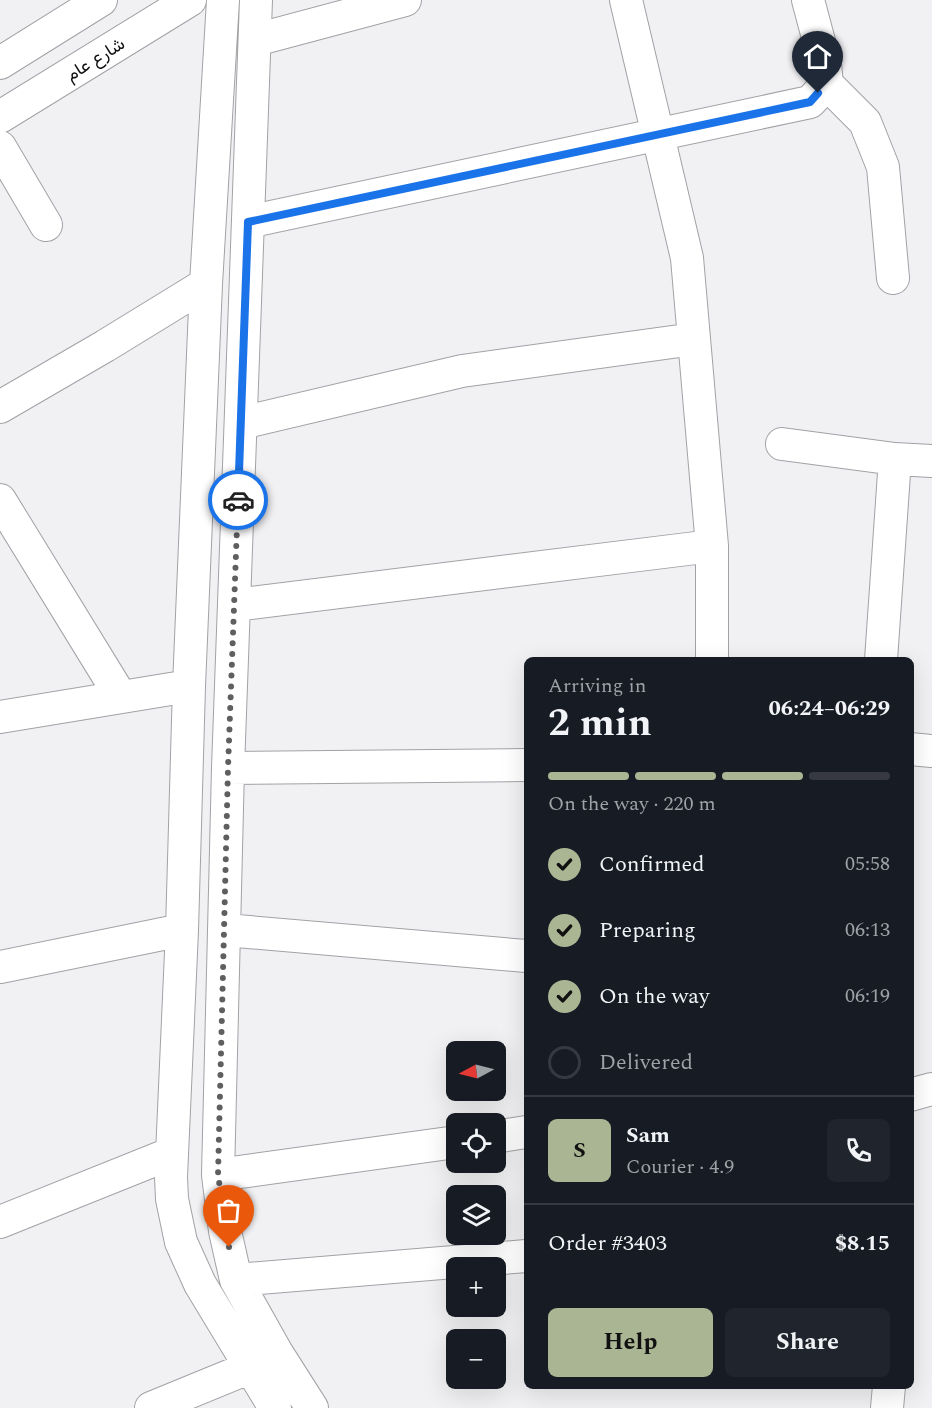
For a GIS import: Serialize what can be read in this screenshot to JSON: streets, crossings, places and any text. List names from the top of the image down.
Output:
{
  "streets": {
    "street": ["شارع عام"]
  },
  "north": "left",
  "page": {
    "heading": ["2 min", "Arriving in", "06:24–06:29"],
    "panel": [
      "Sam",
      "Courier · 4.9",
      "Order #3403",
      "$8.15"
    ],
    "bar": "On the way · 220 m",
    "list": [
      ["Confirmed", "05:58"],
      ["Preparing", "06:13"],
      ["On the way", "06:19"],
      "Delivered"
    ],
    "map_buttons": ["+", "−"],
    "round": "S",
    "buttons": ["Help", "Share"]
  }
}
